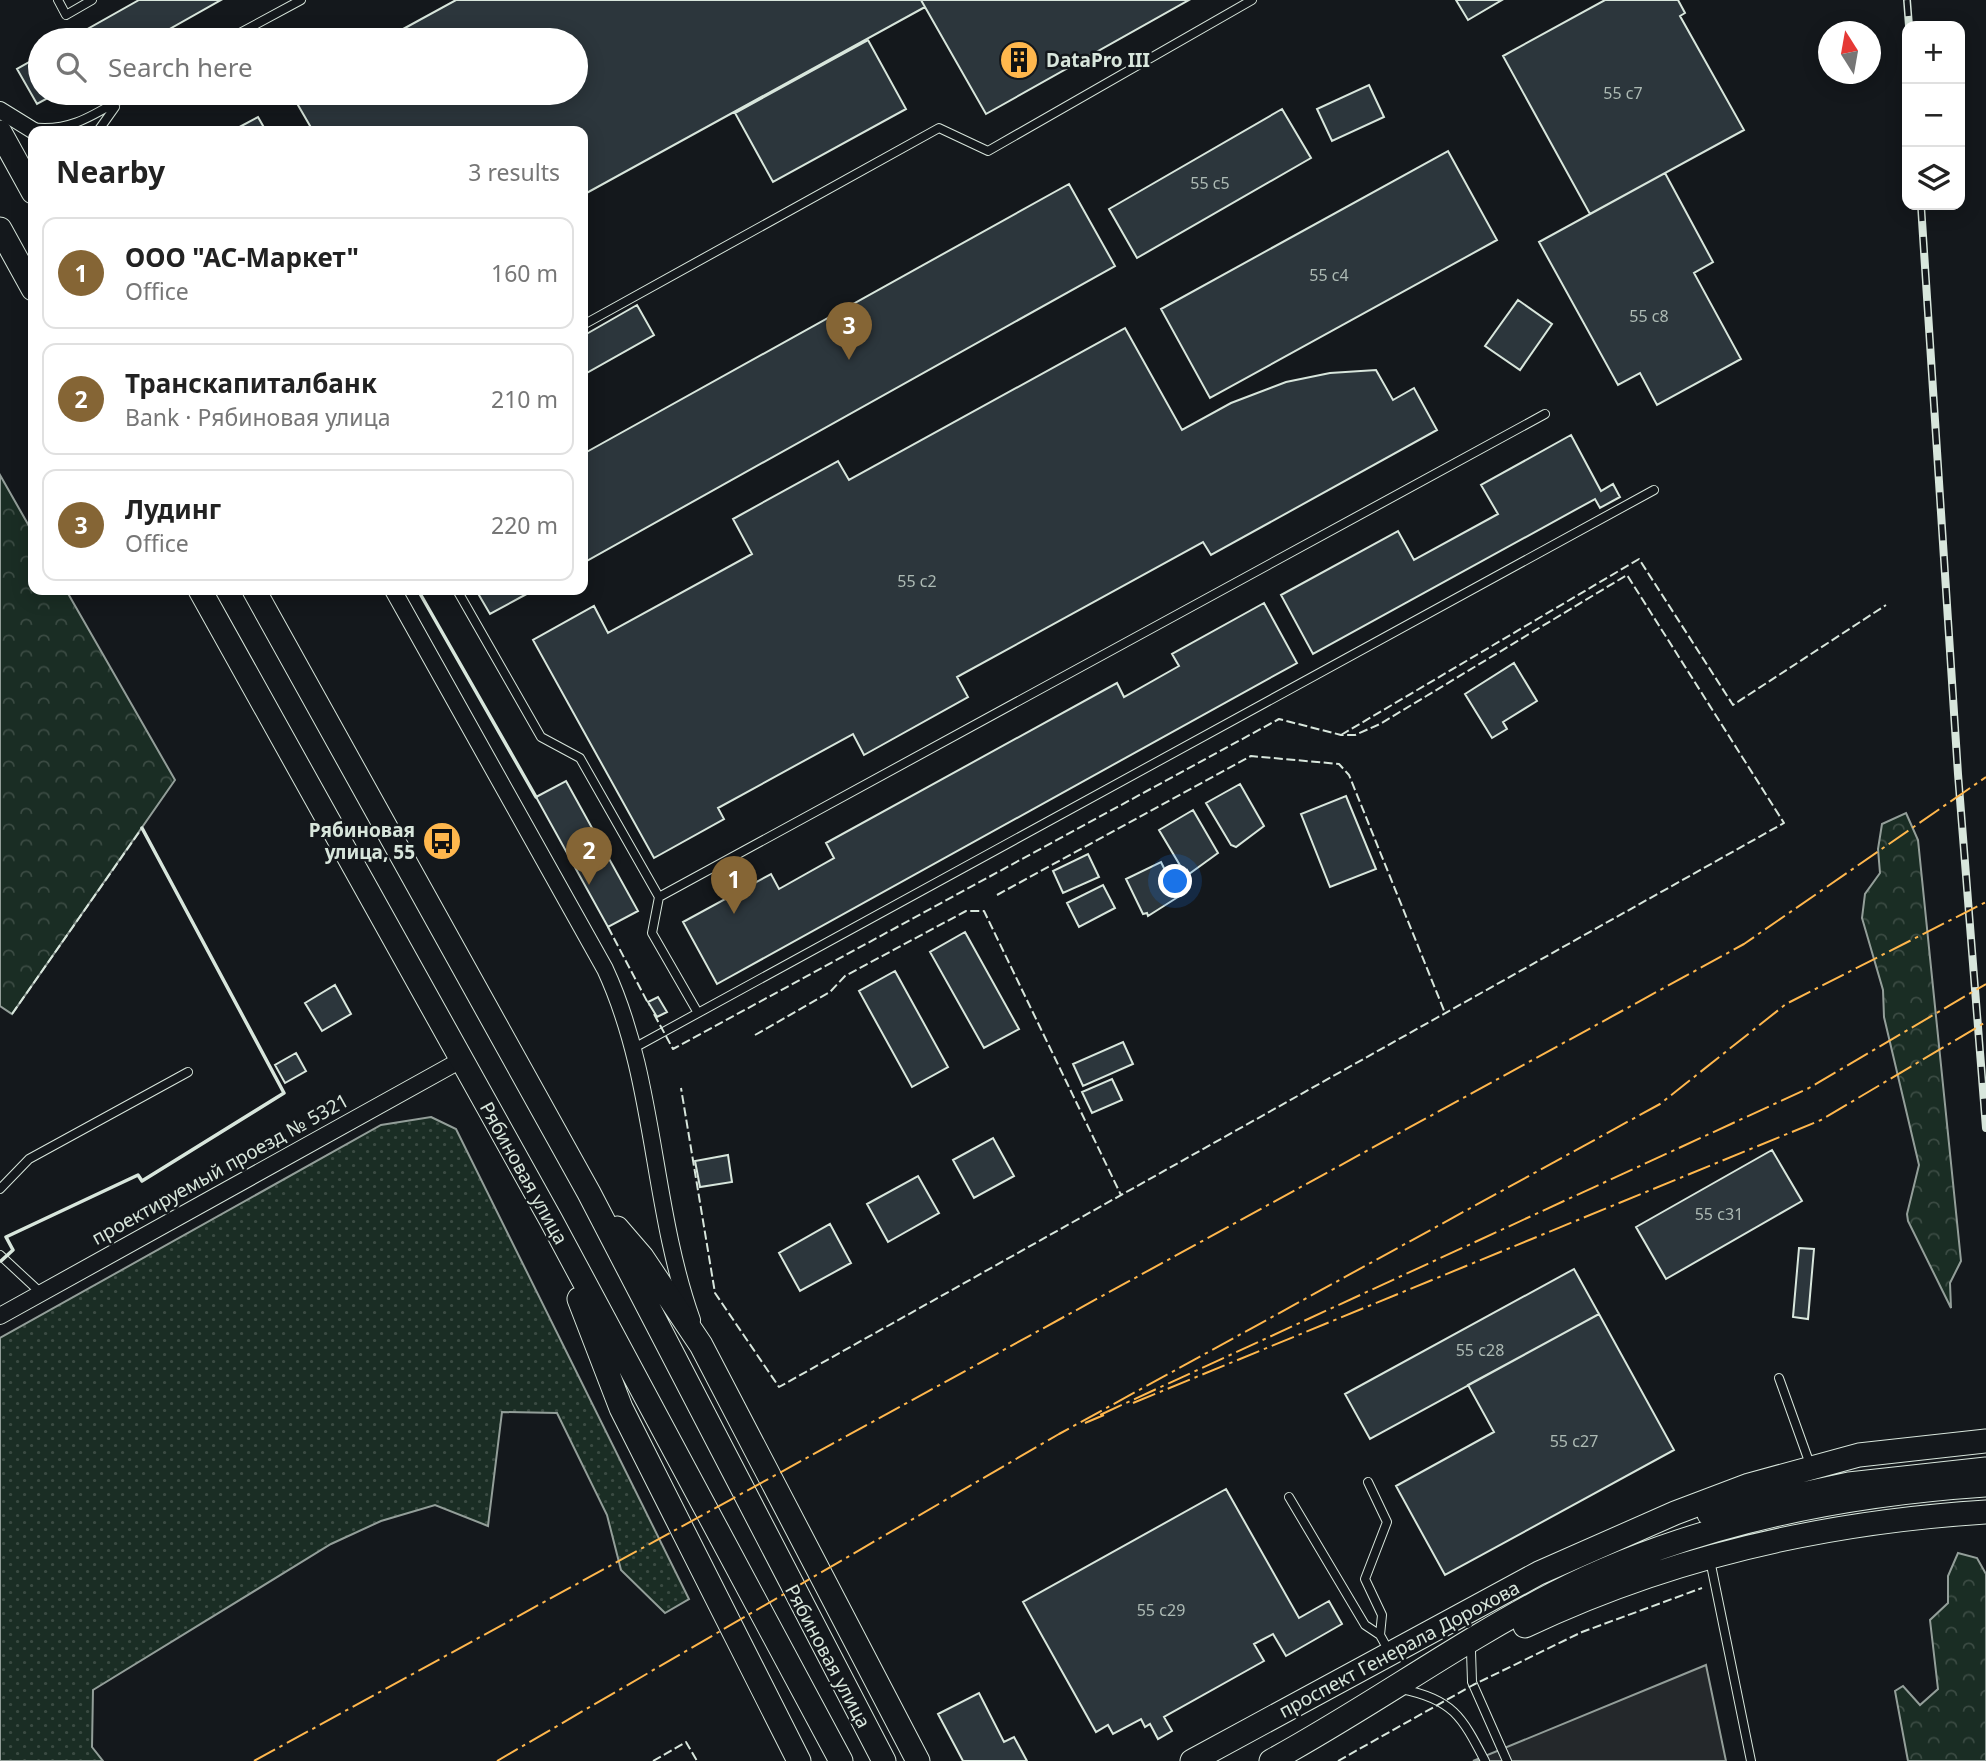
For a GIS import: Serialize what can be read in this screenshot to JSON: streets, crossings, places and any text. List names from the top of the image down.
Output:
{
  "streets": {
    "main road": ["Рябиновая улица", "проспект Генерала Дорохова"],
    "street": ["проектируемый проезд № 5321"]
  },
  "crossings": [
    ["проектируемый проезд № 5321", "Рябиновая улица"]
  ],
  "places": {
    "building": ["DataPro III"],
    "bus stop": ["Рябиновая улица, 55"]
  },
  "house_numbers": [
    "55 с7",
    "55 с5",
    "55 с4",
    "55 с8",
    "55 с2",
    "55 с31",
    "55 с28",
    "55 с27",
    "55 с29"
  ],
  "north": "top",
  "page": {
    "map_buttons": ["+", "−"],
    "search": "Search here",
    "heading": ["Nearby", "3 results"],
    "list": [
      {
        "mark": "1",
        "name": "ООО \"АС-Маркет\"",
        "note": "Office",
        "value": "160 m"
      },
      {
        "mark": "2",
        "name": "Транскапиталбанк",
        "note": "Bank · Рябиновая улица",
        "value": "210 m"
      },
      {
        "mark": "3",
        "name": "Лудинг",
        "note": "Office",
        "value": "220 m"
      }
    ],
    "pins": ["3", "2", "1"]
  }
}
